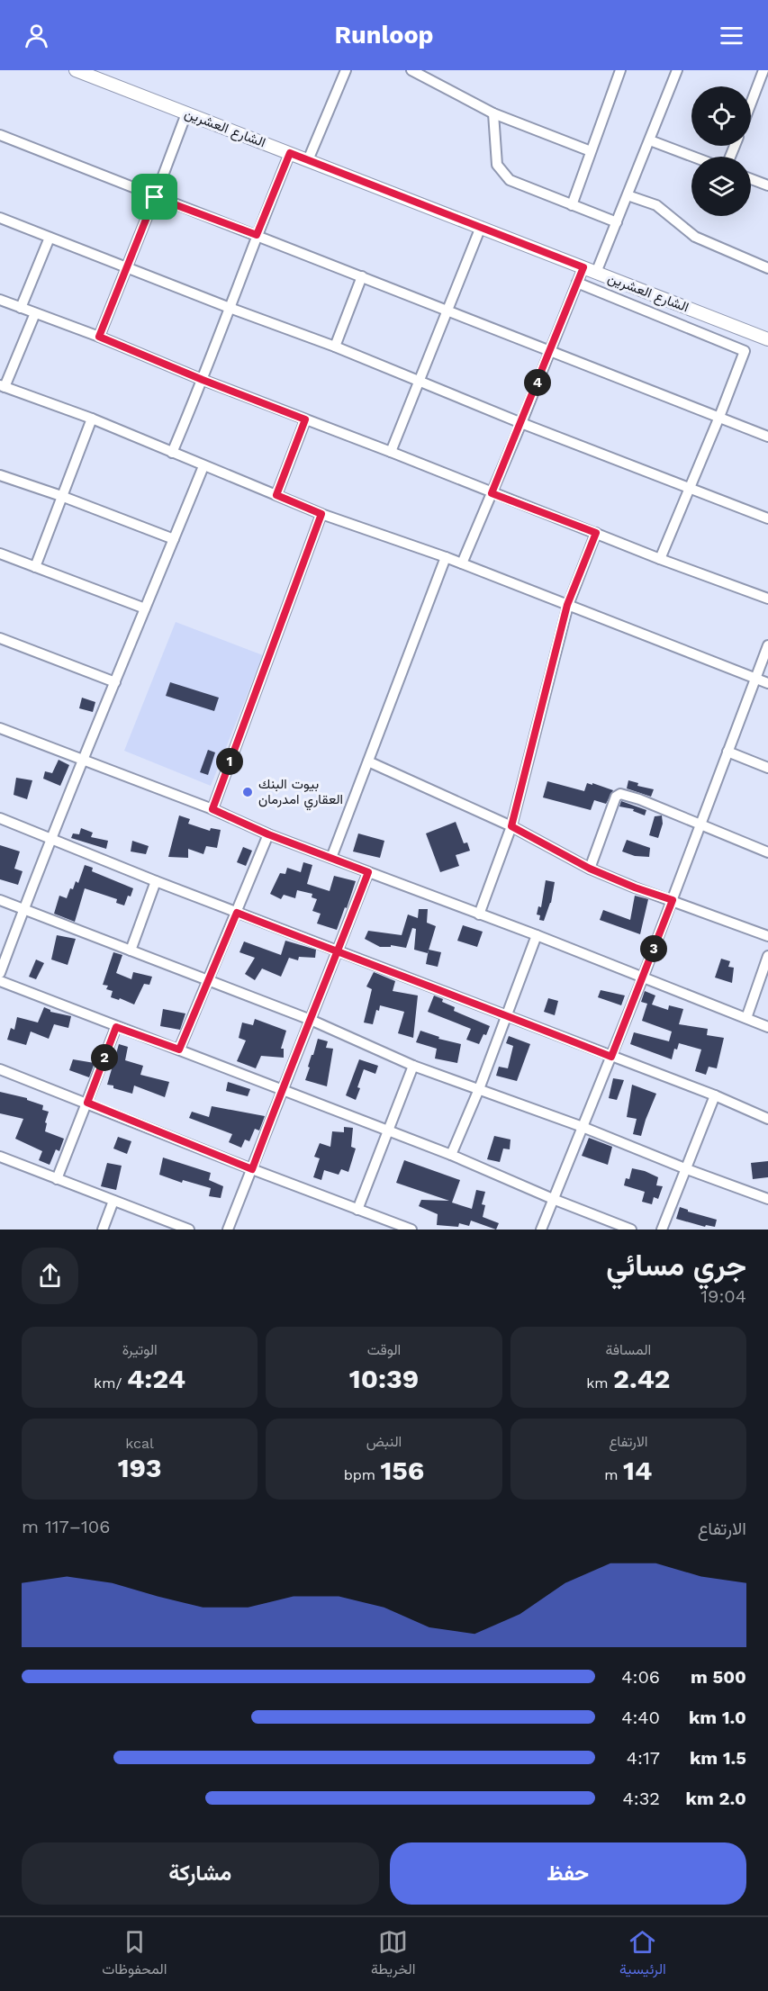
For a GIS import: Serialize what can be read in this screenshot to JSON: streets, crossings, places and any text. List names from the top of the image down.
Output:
{
  "streets": {
    "street": ["الشارع العشرين"]
  },
  "places": ["بيوت البنك العقاري امدرمان"],
  "page": {
    "header": "Runloop",
    "pins": [
      "4",
      "1",
      "3",
      "2"
    ],
    "heading": ["جري مسائي", "19:04"],
    "stats": [
      ["المسافة", "2.42 km"],
      ["الوقت", "10:39"],
      ["الوتيرة", "4:24 /km"],
      ["الارتفاع", "14 m"],
      ["النبض", "156 bpm"],
      ["kcal", "193"]
    ],
    "chart": ["الارتفاع", "106–117 m"],
    "list": [
      {
        "name": "500 m",
        "note": "4:06"
      },
      {
        "name": "1.0 km",
        "note": "4:40"
      },
      {
        "name": "1.5 km",
        "note": "4:17"
      },
      {
        "name": "2.0 km",
        "note": "4:32"
      }
    ],
    "buttons": ["حفظ", "مشاركة"],
    "tabs": ["الرئيسية", "الخريطة", "المحفوظات"]
  }
}
